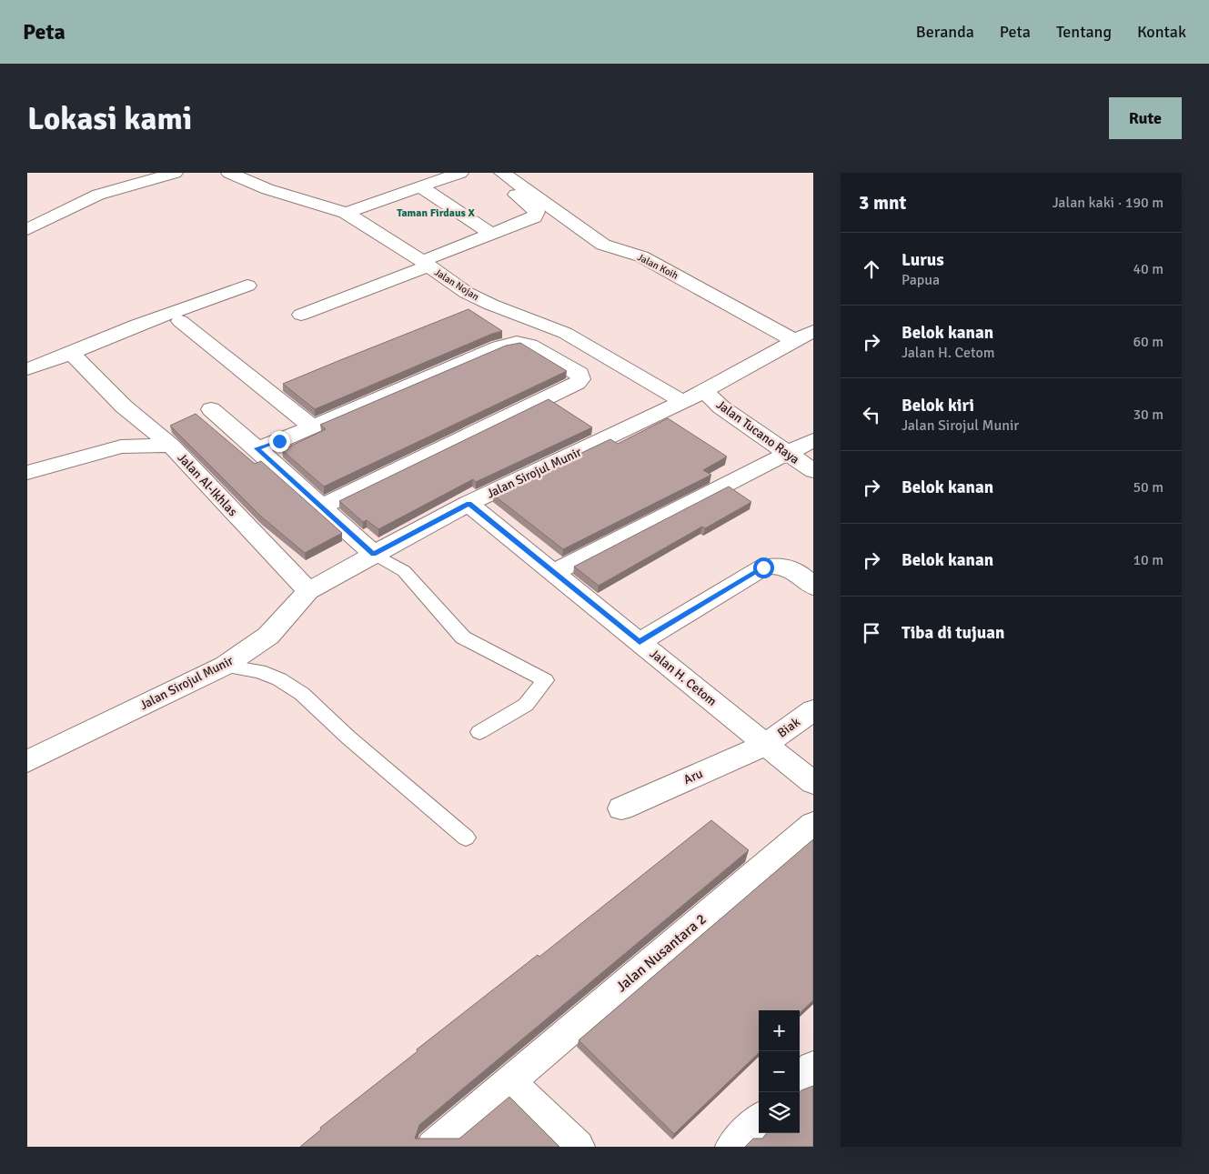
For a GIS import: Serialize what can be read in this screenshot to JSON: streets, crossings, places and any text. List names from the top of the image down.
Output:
{
  "streets": {
    "street": [
      "Jalan Koih",
      "Jalan Nojan",
      "Jalan Tucano Raya",
      "Jalan Sirojul Munir",
      "Jalan Al-Ikhlas",
      "Jalan H. Cetom",
      "Biak",
      "Aru",
      "Jalan Nusantara 2"
    ]
  },
  "crossings": [
    ["Jalan Koih", "Jalan Sirojul Munir"],
    ["Jalan Nojan", "Jalan Sirojul Munir"],
    ["Jalan Tucano Raya", "Jalan Sirojul Munir"],
    ["Jalan Sirojul Munir", "Jalan Al-Ikhlas"],
    ["Jalan Sirojul Munir", "Jalan H. Cetom"],
    ["Jalan H. Cetom", "Biak"],
    ["Jalan H. Cetom", "Aru"],
    ["Biak", "Aru"]
  ],
  "districts": ["Taman Firdaus X"],
  "page": {
    "header": "Peta",
    "nav": [
      "Beranda",
      "Peta",
      "Tentang",
      "Kontak"
    ],
    "buttons": "Rute",
    "title": "Lokasi kami",
    "heading": ["3 mnt", "Jalan kaki · 190 m"],
    "list": [
      ["Lurus", "Papua", "40 m"],
      ["Belok kanan", "Jalan H. Cetom", "60 m"],
      ["Belok kiri", "Jalan Sirojul Munir", "30 m"],
      ["Belok kanan", "50 m"],
      ["Belok kanan", "10 m"],
      "Tiba di tujuan"
    ],
    "map_buttons": ["+", "−"]
  }
}
